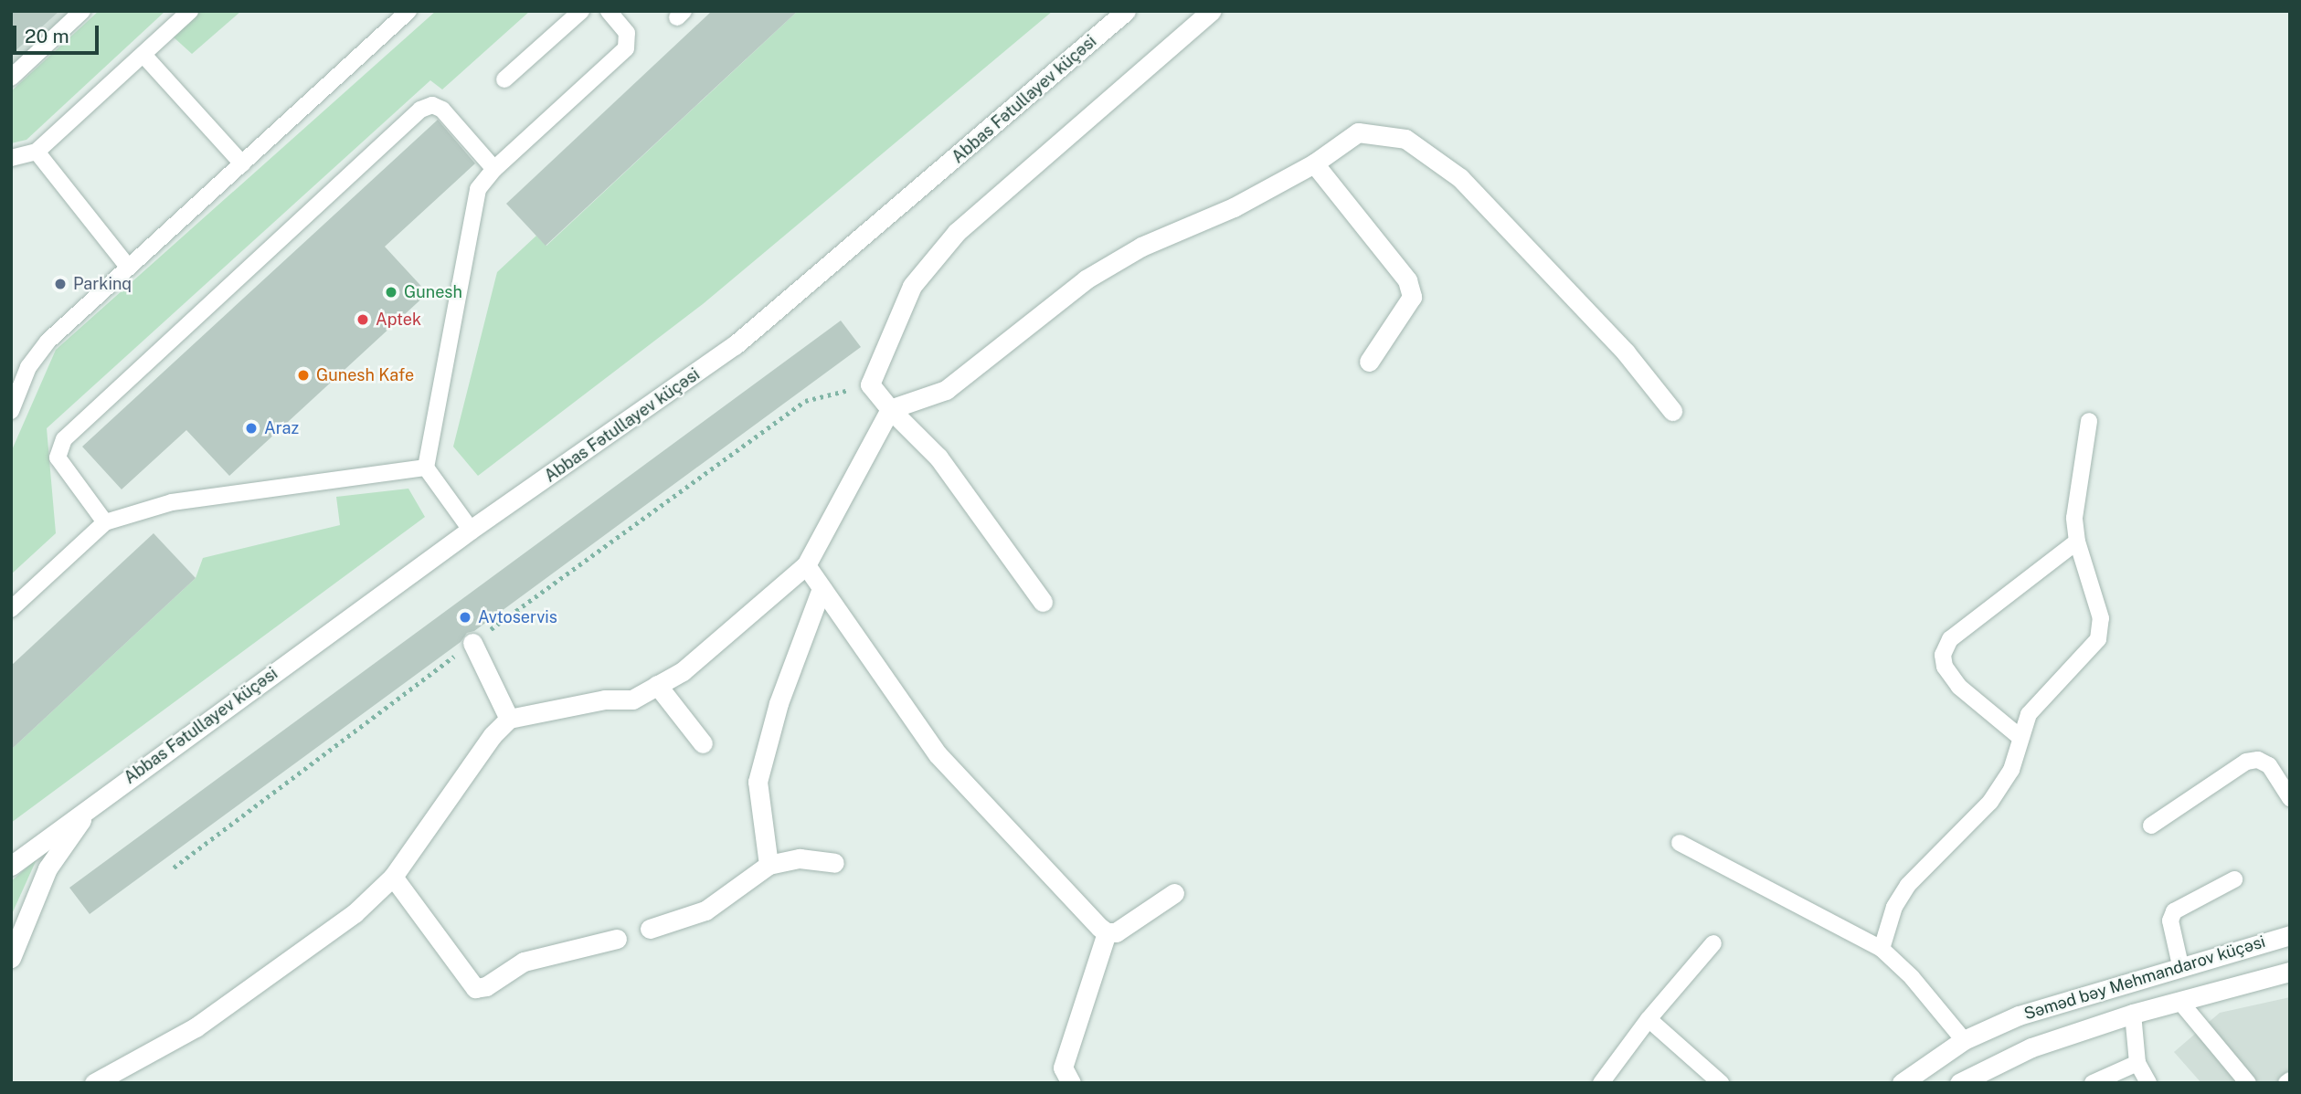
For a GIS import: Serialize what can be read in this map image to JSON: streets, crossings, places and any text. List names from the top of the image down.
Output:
{
  "streets": {
    "street": ["Abbas Fətullayev küçəsi", "Səməd bəy Mehmandarov küçəsi"]
  },
  "places": [
    "Parkinq",
    "Gunesh",
    "Aptek",
    "Gunesh Kafe",
    "Araz",
    "Avtoservis"
  ],
  "scale_bar": "20 m"
}
